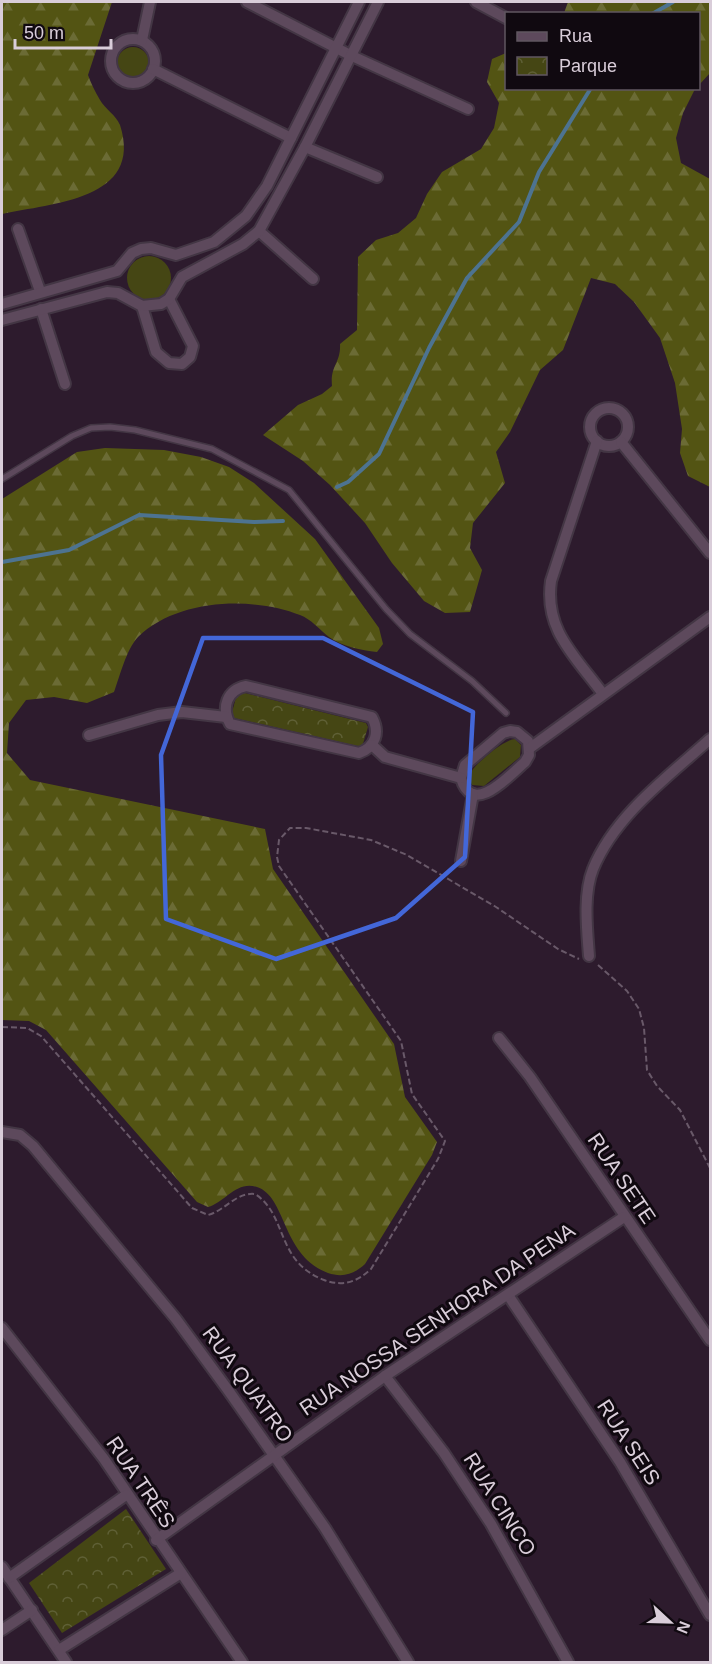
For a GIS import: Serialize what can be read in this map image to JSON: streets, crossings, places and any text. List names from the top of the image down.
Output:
{
  "streets": {
    "street": [
      "RUA SETE",
      "RUA NOSSA SENHORA DA PENA",
      "RUA QUATRO",
      "RUA SEIS",
      "RUA TRÊS",
      "RUA CINCO"
    ]
  },
  "crossings": [
    ["RUA SETE", "RUA NOSSA SENHORA DA PENA"],
    ["RUA NOSSA SENHORA DA PENA", "RUA QUATRO"],
    ["RUA NOSSA SENHORA DA PENA", "RUA SEIS"],
    ["RUA NOSSA SENHORA DA PENA", "RUA TRÊS"],
    ["RUA NOSSA SENHORA DA PENA", "RUA CINCO"]
  ],
  "legend": ["Rua", "Parque"],
  "scale_bar": "50 m",
  "north": "right"
}
